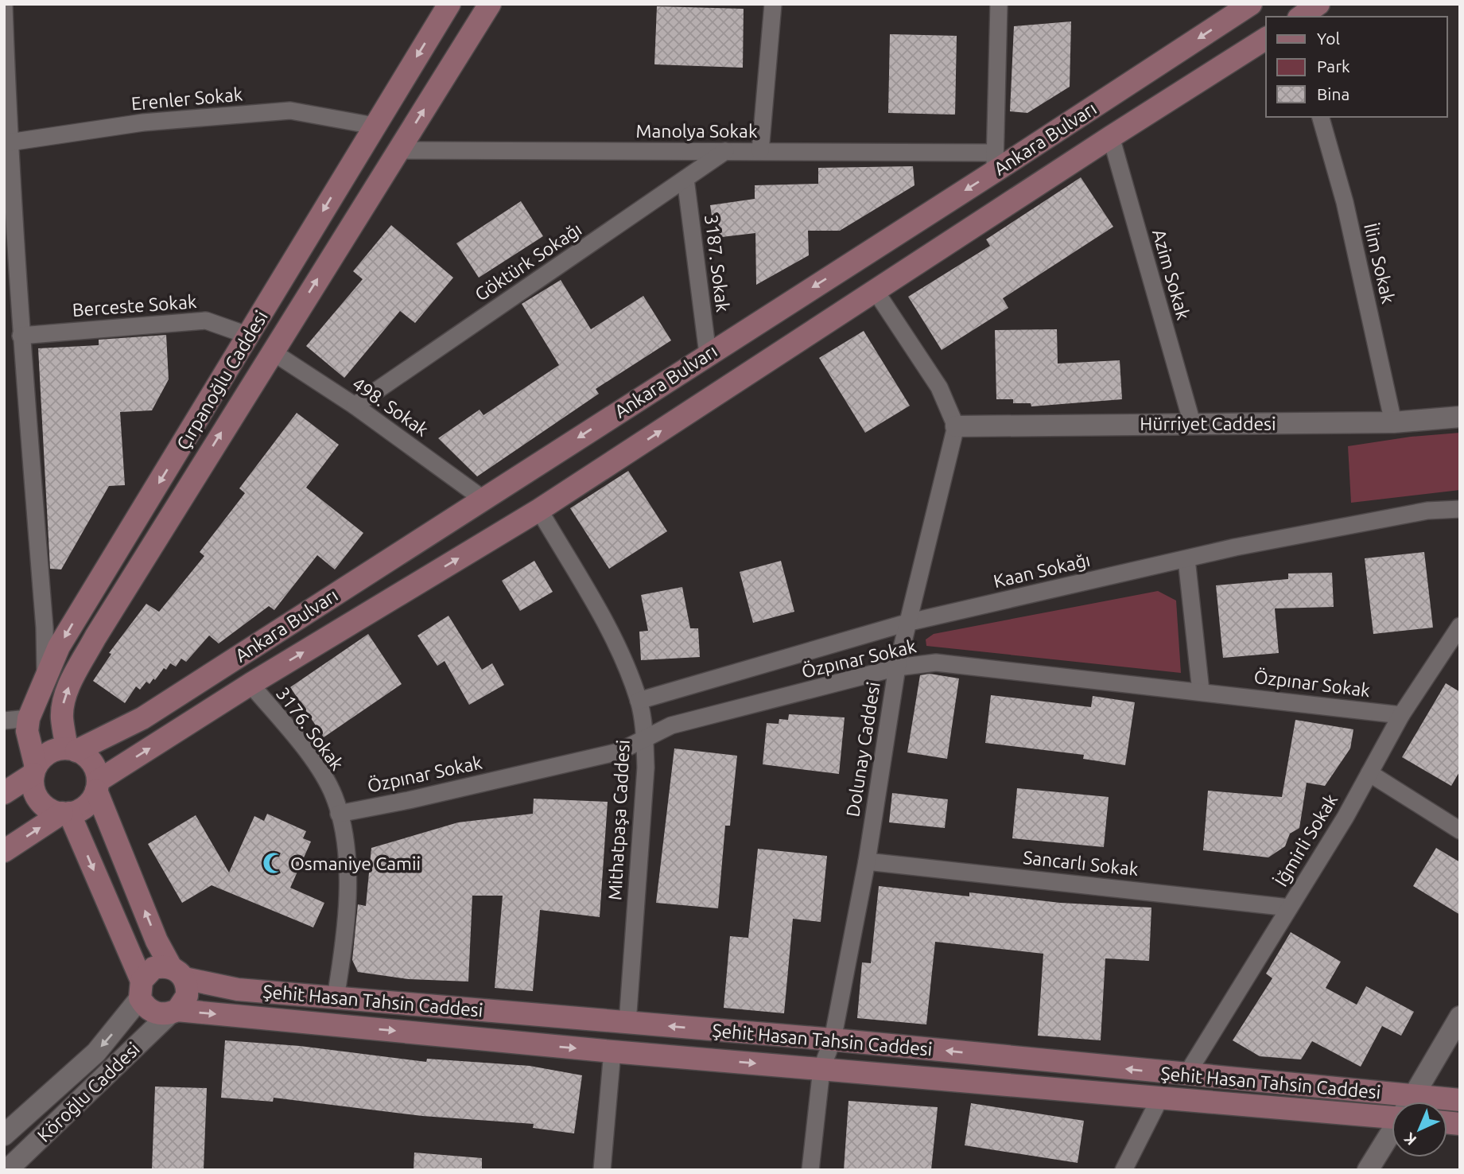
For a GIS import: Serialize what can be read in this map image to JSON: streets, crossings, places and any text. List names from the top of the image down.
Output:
{
  "streets": {
    "main road": ["Ankara Bulvarı", "Çırpanoğlu Caddesi", "Şehit Hasan Tahsin Caddesi"],
    "street": [
      "Erenler Sokak",
      "Manolya Sokak",
      "Göktürk Sokağı",
      "3187. Sokak",
      "İlim Sokak",
      "Azim Sokak",
      "Berceste Sokak",
      "498. Sokak",
      "Hürriyet Caddesi",
      "Kaan Sokağı",
      "Özpınar Sokak",
      "3176. Sokak",
      "Dolunay Caddesi",
      "Mithatpaşa Caddesi",
      "İğmirli Sokak",
      "Sancarlı Sokak",
      "Köroğlu Caddesi"
    ]
  },
  "crossings": [
    ["Erenler Sokak", "Çırpanoğlu Caddesi"],
    ["Manolya Sokak", "Ankara Bulvarı"],
    ["Manolya Sokak", "Göktürk Sokağı"],
    ["Manolya Sokak", "Çırpanoğlu Caddesi"],
    ["Ankara Bulvarı", "3187. Sokak"],
    ["Ankara Bulvarı", "Azim Sokak"],
    ["Ankara Bulvarı", "Çırpanoğlu Caddesi"],
    ["Ankara Bulvarı", "498. Sokak"],
    ["Ankara Bulvarı", "3176. Sokak"],
    ["Ankara Bulvarı", "Mithatpaşa Caddesi"],
    ["Göktürk Sokağı", "3187. Sokak"],
    ["Göktürk Sokağı", "498. Sokak"],
    ["İlim Sokak", "Hürriyet Caddesi"],
    ["Azim Sokak", "Hürriyet Caddesi"],
    ["Berceste Sokak", "Çırpanoğlu Caddesi"],
    ["Çırpanoğlu Caddesi", "498. Sokak"],
    ["Hürriyet Caddesi", "Dolunay Caddesi"],
    ["Kaan Sokağı", "Dolunay Caddesi"],
    ["Kaan Sokağı", "Mithatpaşa Caddesi"],
    ["Özpınar Sokak", "3176. Sokak"],
    ["Özpınar Sokak", "Dolunay Caddesi"],
    ["Özpınar Sokak", "Mithatpaşa Caddesi"],
    ["Özpınar Sokak", "İğmirli Sokak"],
    ["3176. Sokak", "Şehit Hasan Tahsin Caddesi"],
    ["Dolunay Caddesi", "Sancarlı Sokak"],
    ["Dolunay Caddesi", "Şehit Hasan Tahsin Caddesi"],
    ["Mithatpaşa Caddesi", "Şehit Hasan Tahsin Caddesi"],
    ["İğmirli Sokak", "Sancarlı Sokak"],
    ["İğmirli Sokak", "Şehit Hasan Tahsin Caddesi"],
    ["Şehit Hasan Tahsin Caddesi", "Köroğlu Caddesi"]
  ],
  "places": {
    "mosque": ["Osmaniye Camii"]
  },
  "legend": ["Yol", "Park", "Bina"],
  "north": "bottom left"
}
